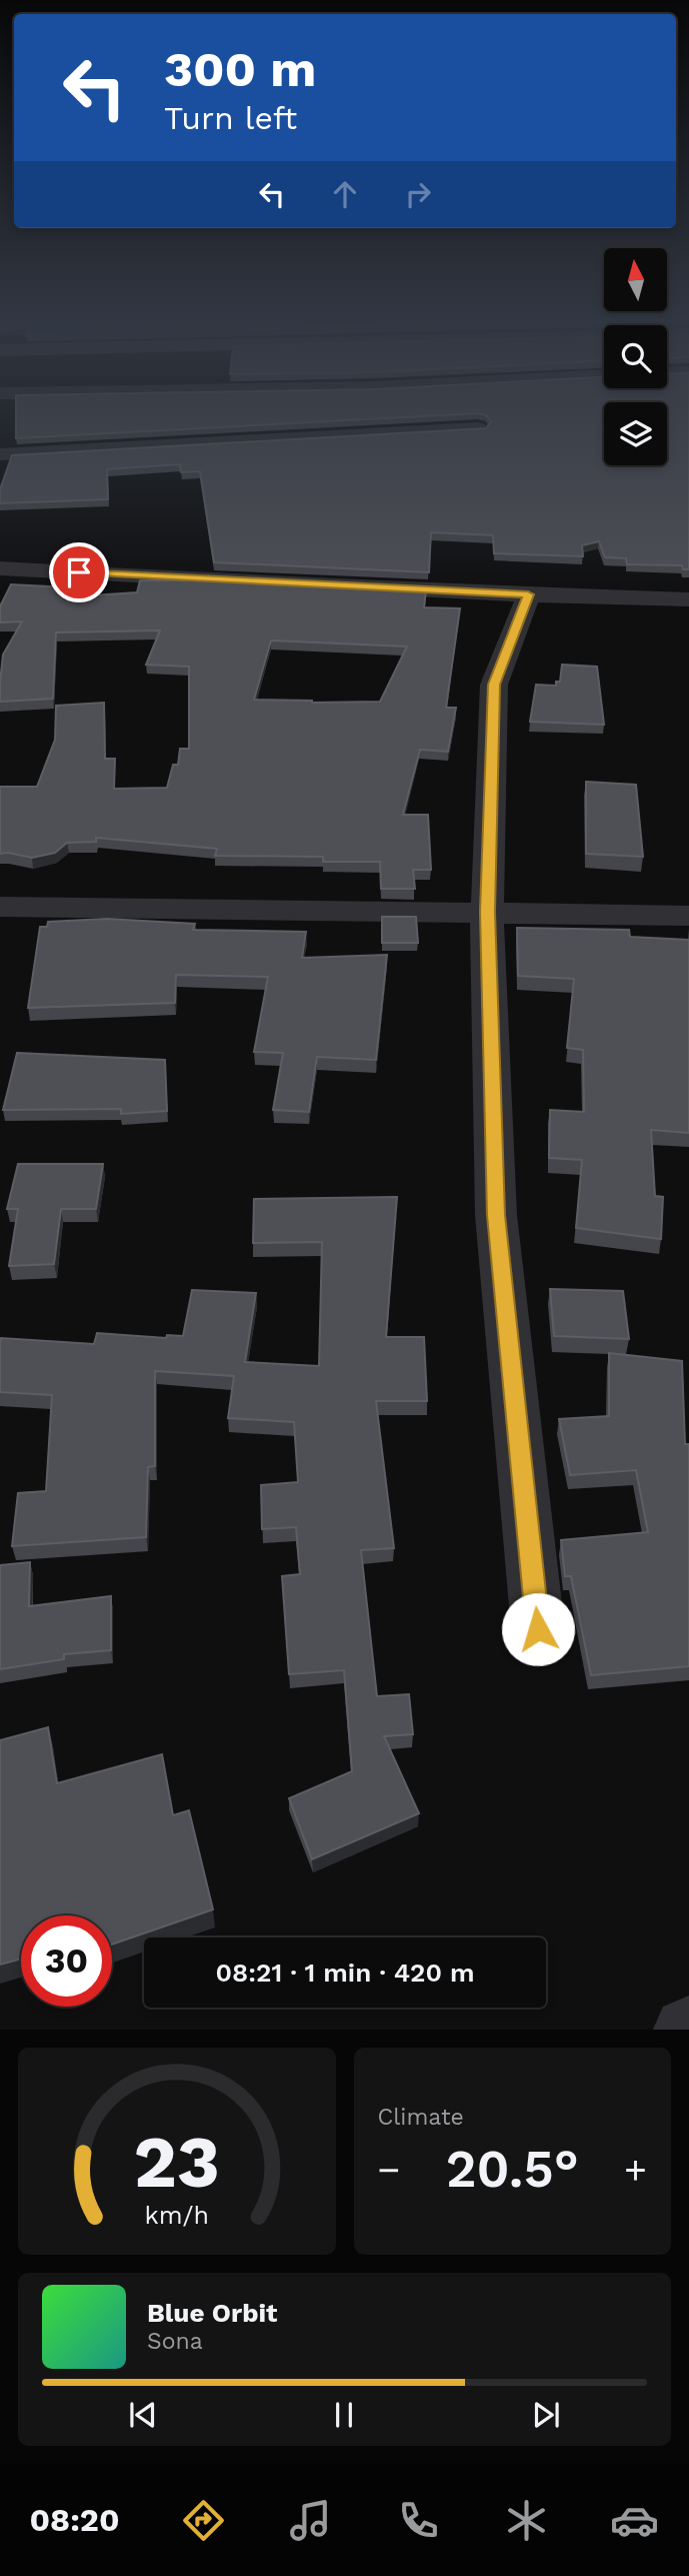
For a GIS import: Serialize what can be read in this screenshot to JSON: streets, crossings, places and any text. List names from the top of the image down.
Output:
{
  "north": "top",
  "page": {
    "turn": ["300 m", "Turn left"],
    "limit": "30",
    "trip": "08:21 · 1 min · 420 m",
    "tile": "Climate",
    "heat": ["−", "20.5°", "+"],
    "song": ["Blue Orbit", "Sona"],
    "tabs": "08:20",
    "gauge": ["23", "km/h"]
  }
}
